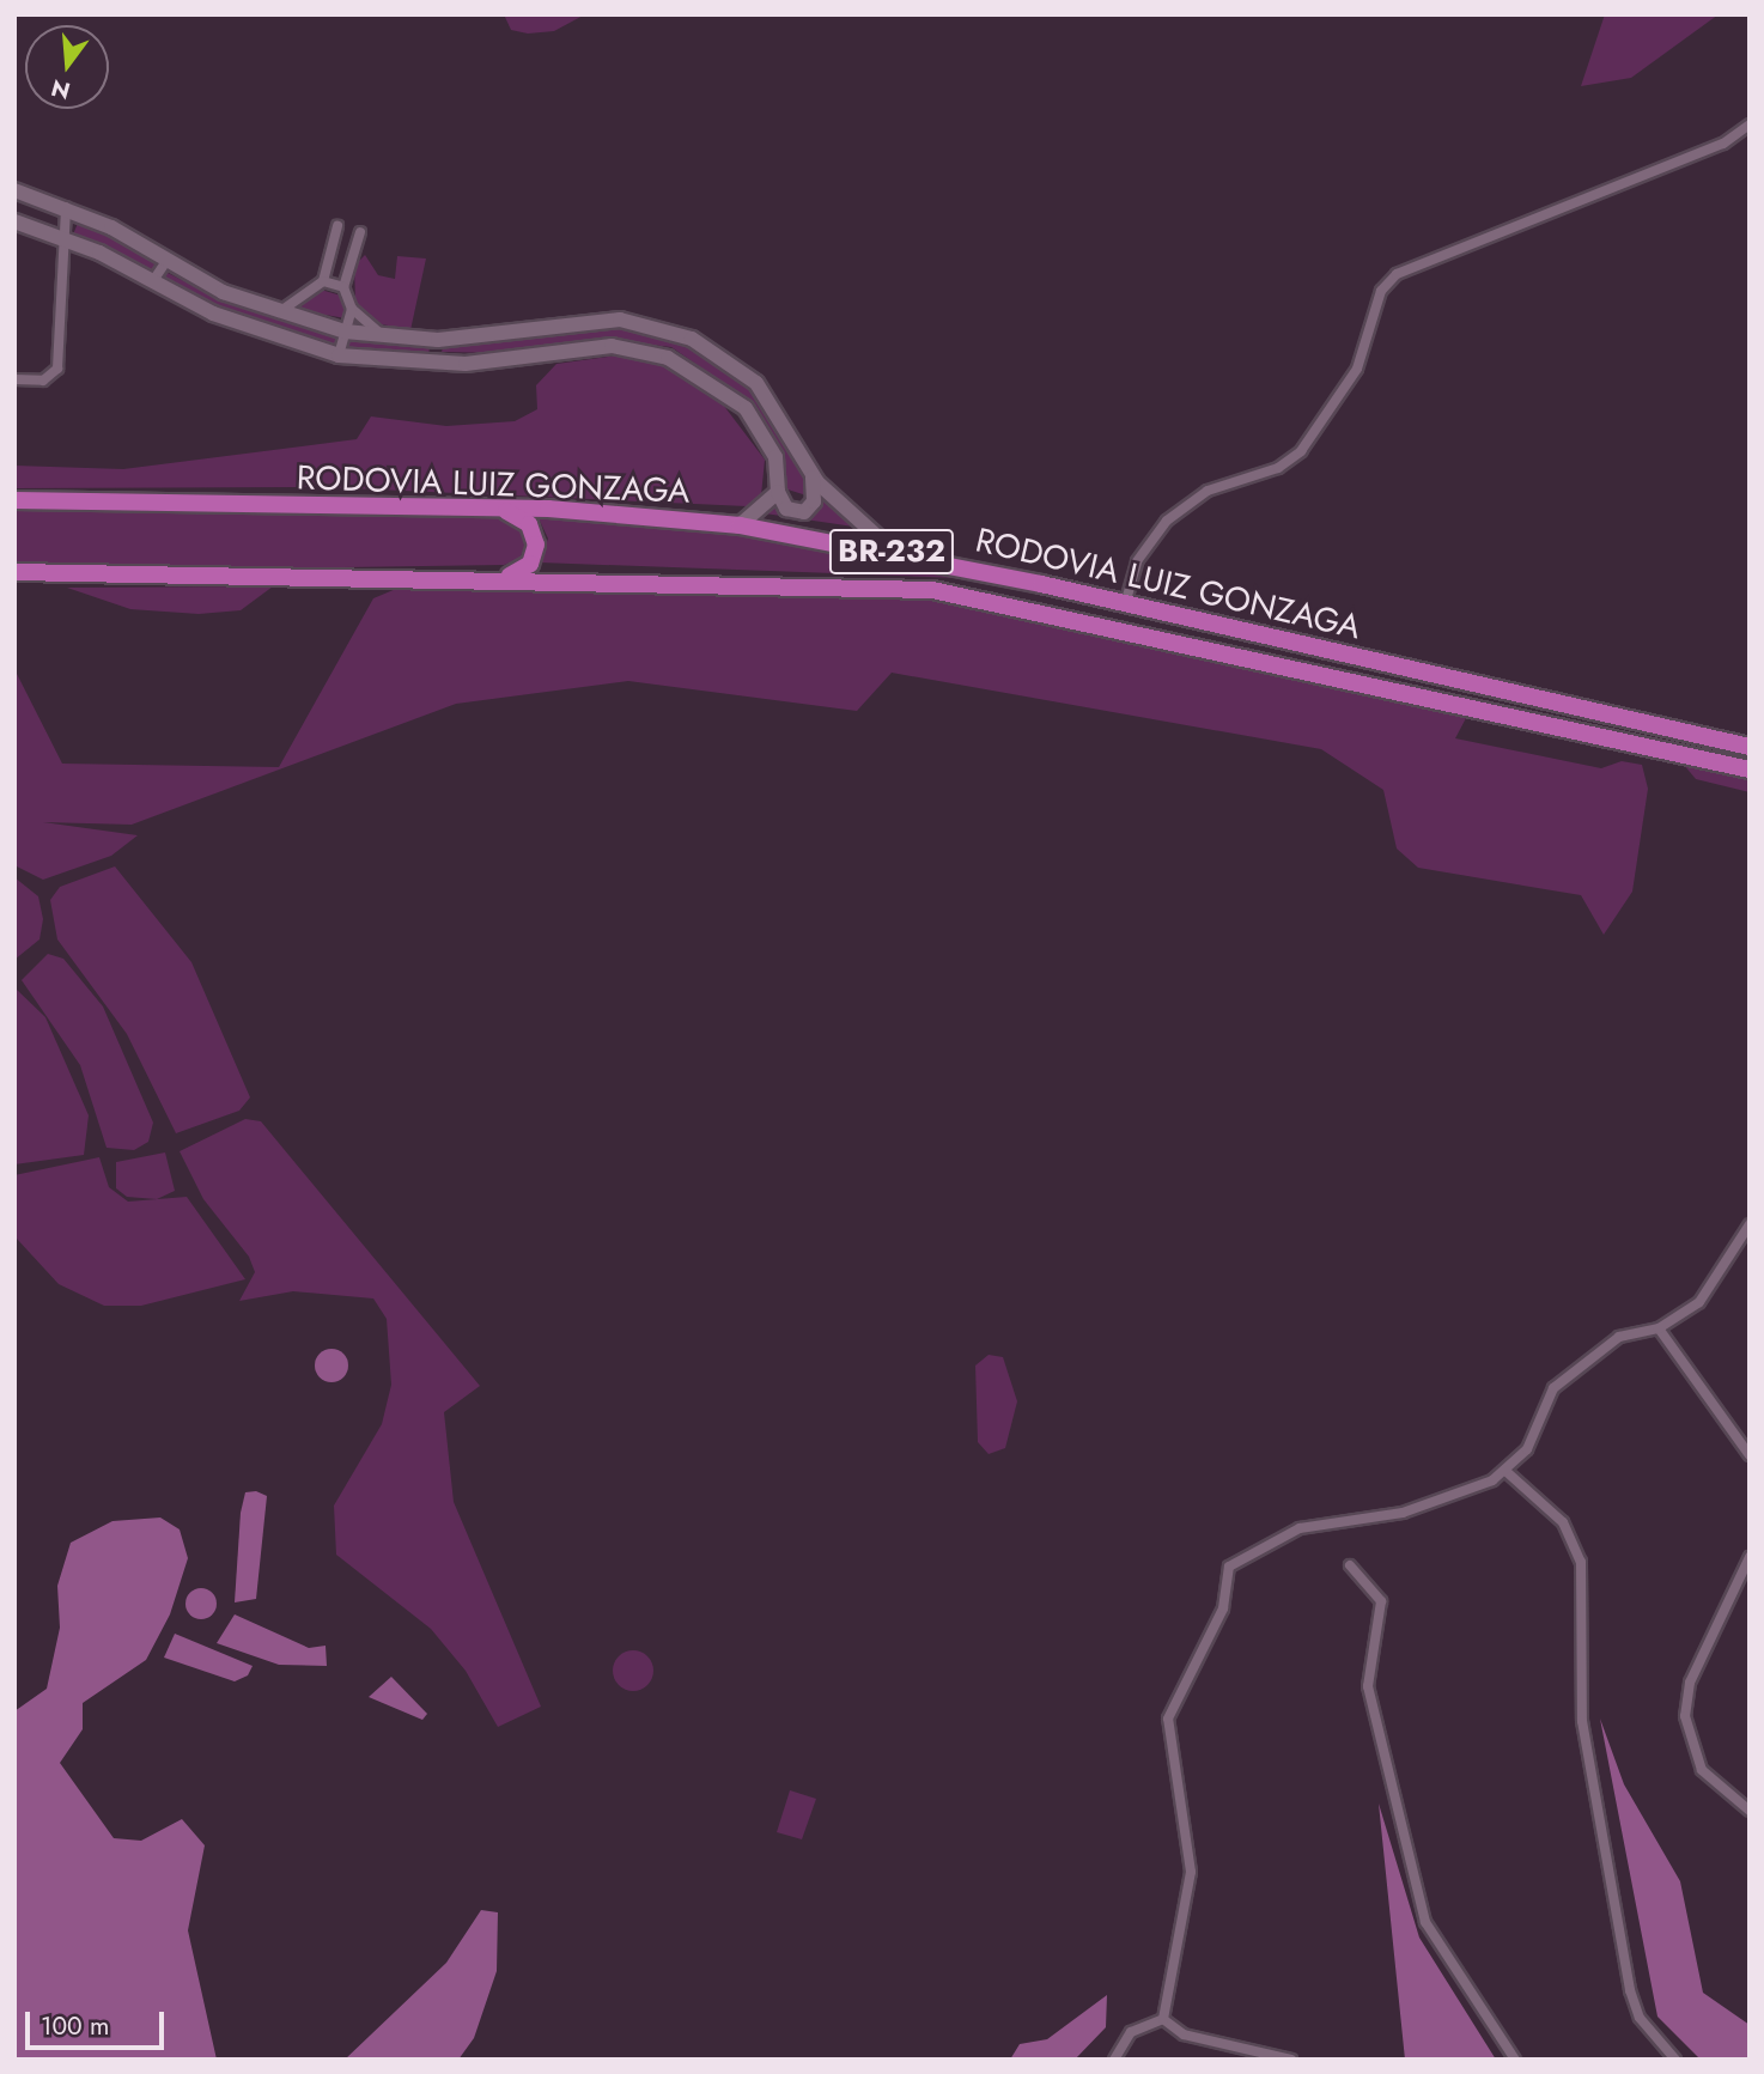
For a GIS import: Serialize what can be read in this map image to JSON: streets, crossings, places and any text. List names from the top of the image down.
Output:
{
  "streets": {
    "highway": ["RODOVIA LUIZ GONZAGA", "BR-232"]
  },
  "scale_bar": "100 m",
  "north": "bottom"
}
